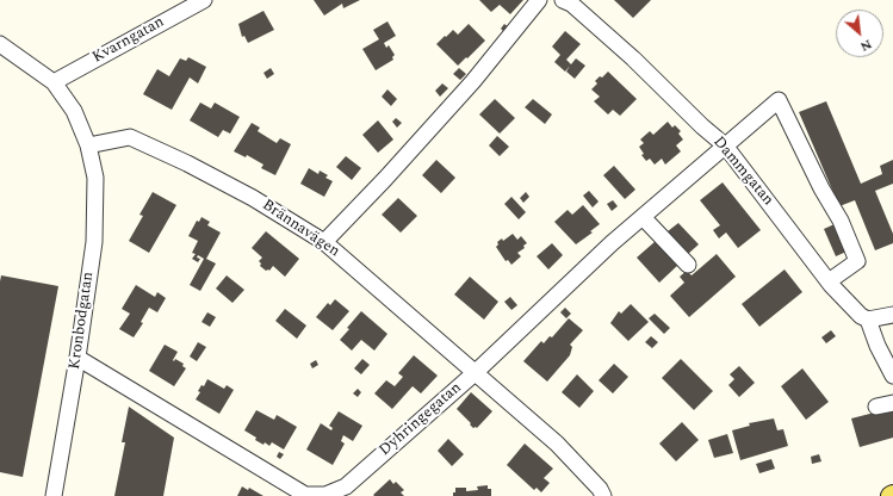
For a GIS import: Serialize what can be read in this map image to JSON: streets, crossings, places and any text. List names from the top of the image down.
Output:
{
  "streets": {
    "street": [
      "Kvarngatan",
      "Dammgatan",
      "Brännavägen",
      "Kronbodgatan",
      "Dyhringegatan"
    ]
  },
  "crossings": [
    ["Dammgatan", "Dyhringegatan"],
    ["Brännavägen", "Kronbodgatan"],
    ["Brännavägen", "Dyhringegatan"],
    ["Kronbodgatan", "Dyhringegatan"]
  ],
  "north": "bottom right"
}
